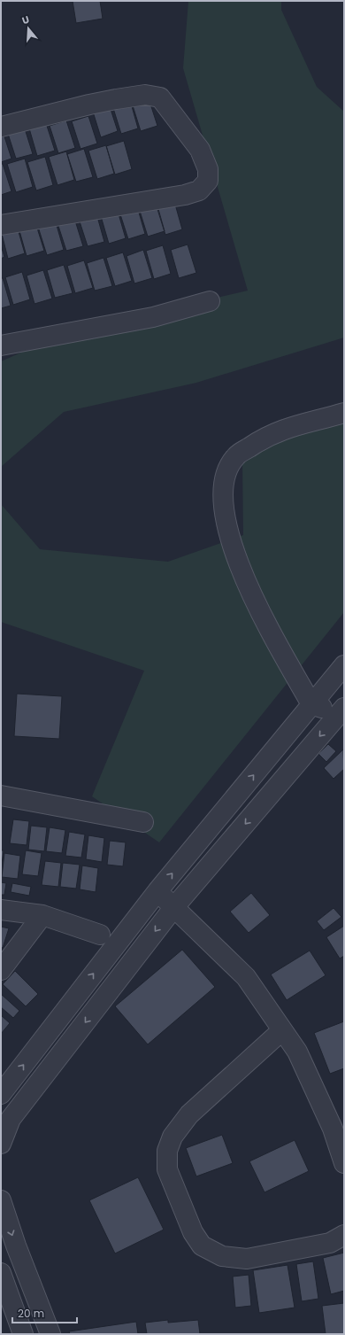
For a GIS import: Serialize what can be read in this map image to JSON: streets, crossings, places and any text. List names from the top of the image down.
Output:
{
  "scale_bar": "20 m",
  "north": "top"
}
